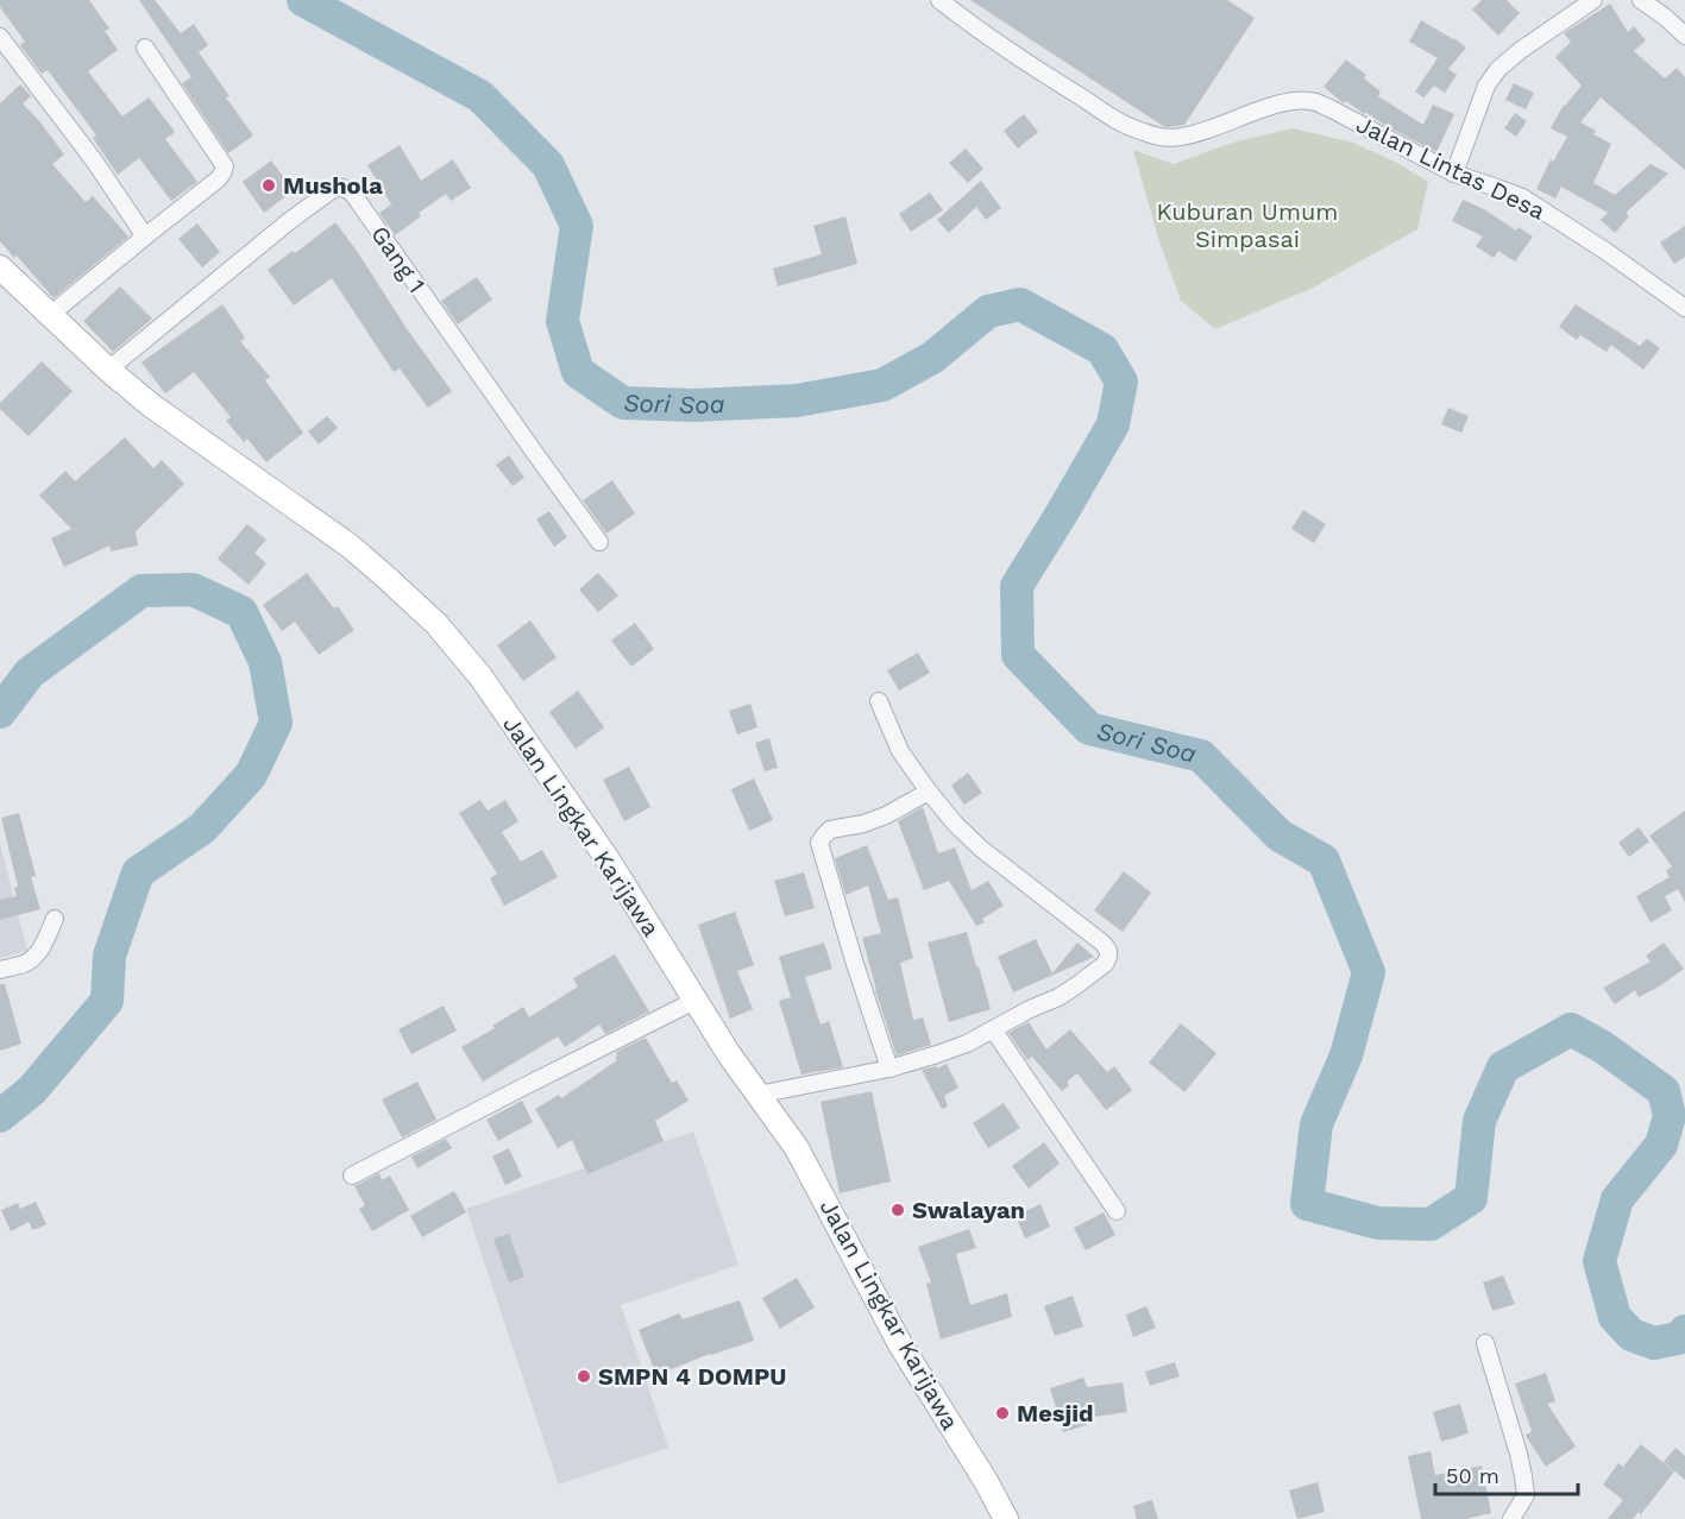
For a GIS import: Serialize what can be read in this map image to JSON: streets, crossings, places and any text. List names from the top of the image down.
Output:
{
  "streets": {
    "main road": ["Jalan Lingkar Karijawa"],
    "street": ["Jalan Lintas Desa", "Gang 1"]
  },
  "crossings": [
    ["Gang 1", "Jalan Lingkar Karijawa"]
  ],
  "water": ["Sori Soa"],
  "parks": ["Kuburan Umum Simpasai"],
  "places": [
    "Mushola",
    "Swalayan",
    "SMPN 4 DOMPU",
    "Mesjid"
  ],
  "scale_bar": "50 m"
}
